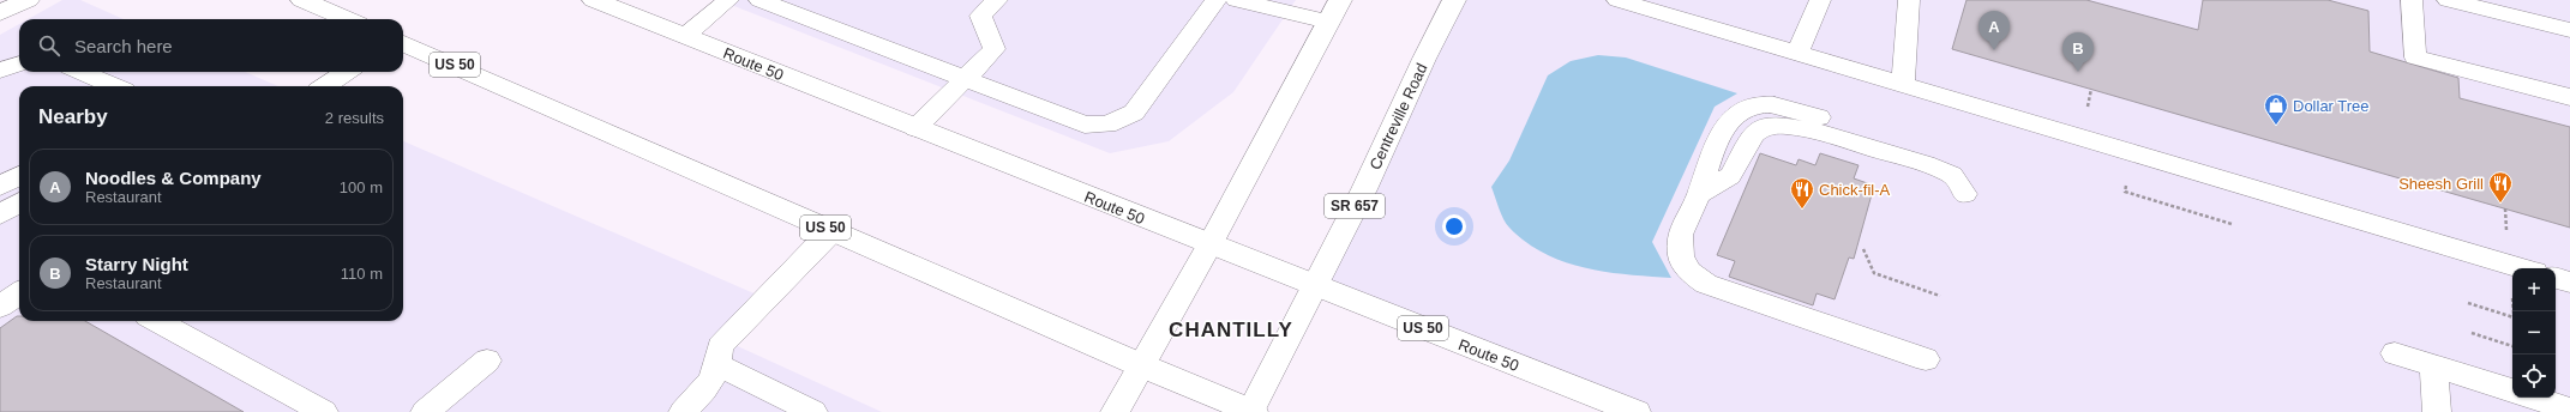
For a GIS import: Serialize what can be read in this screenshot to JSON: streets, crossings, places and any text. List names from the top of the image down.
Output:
{
  "streets": {
    "main road": [
      "Route 50",
      "US 50",
      "Centreville Road",
      "SR 657"
    ]
  },
  "crossings": [
    ["Route 50", "Centreville Road"],
    ["US 50", "Centreville Road"]
  ],
  "districts": ["CHANTILLY"],
  "places": {
    "shop": ["Dollar Tree"],
    "restaurant": ["Sheesh Grill", "Chick-fil-A"]
  },
  "page": {
    "pins": ["A", "B"],
    "search": "Search here",
    "heading": ["Nearby", "2 results"],
    "list": [
      {
        "mark": "A",
        "name": "Noodles & Company",
        "note": "Restaurant",
        "value": "100 m"
      },
      {
        "mark": "B",
        "name": "Starry Night",
        "note": "Restaurant",
        "value": "110 m"
      }
    ],
    "map_buttons": ["+", "−"]
  }
}
